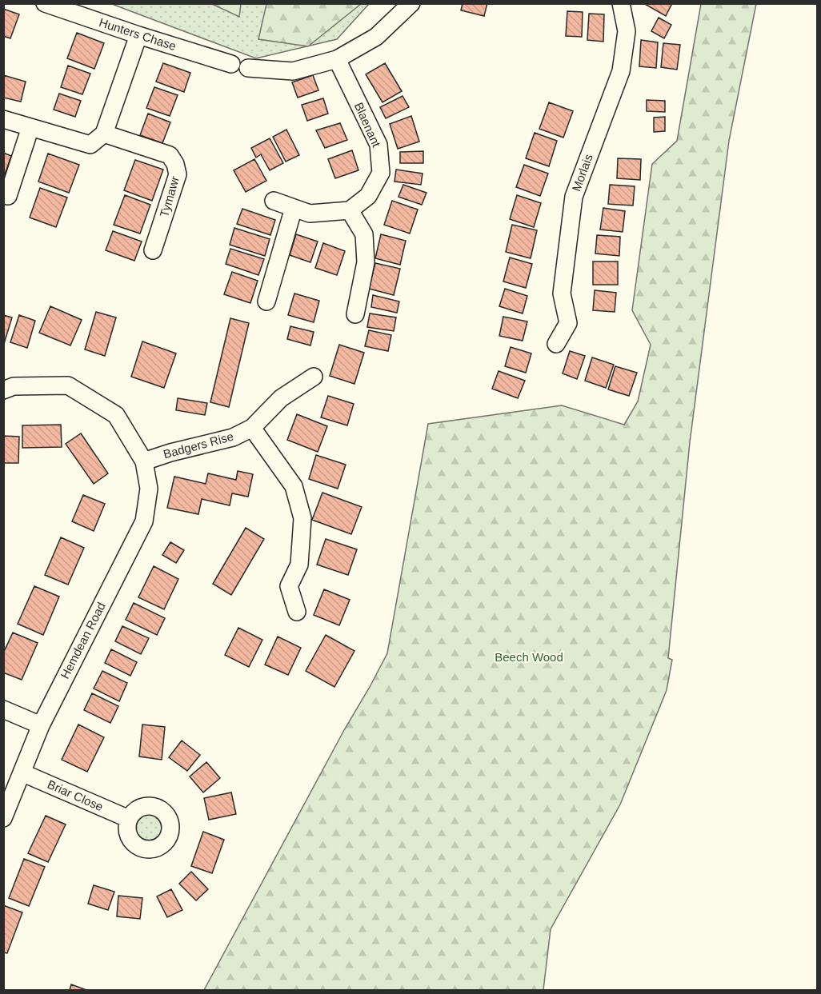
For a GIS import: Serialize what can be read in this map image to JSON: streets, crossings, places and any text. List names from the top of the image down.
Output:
{
  "streets": {
    "street": [
      "Hunters Chase",
      "Blaenant",
      "Morlais",
      "Tymawr",
      "Badgers Rise",
      "Hemdean Road",
      "Briar Close"
    ]
  },
  "crossings": [
    ["Badgers Rise", "Hemdean Road"],
    ["Hemdean Road", "Briar Close"]
  ],
  "parks": ["Beech Wood"]
}
